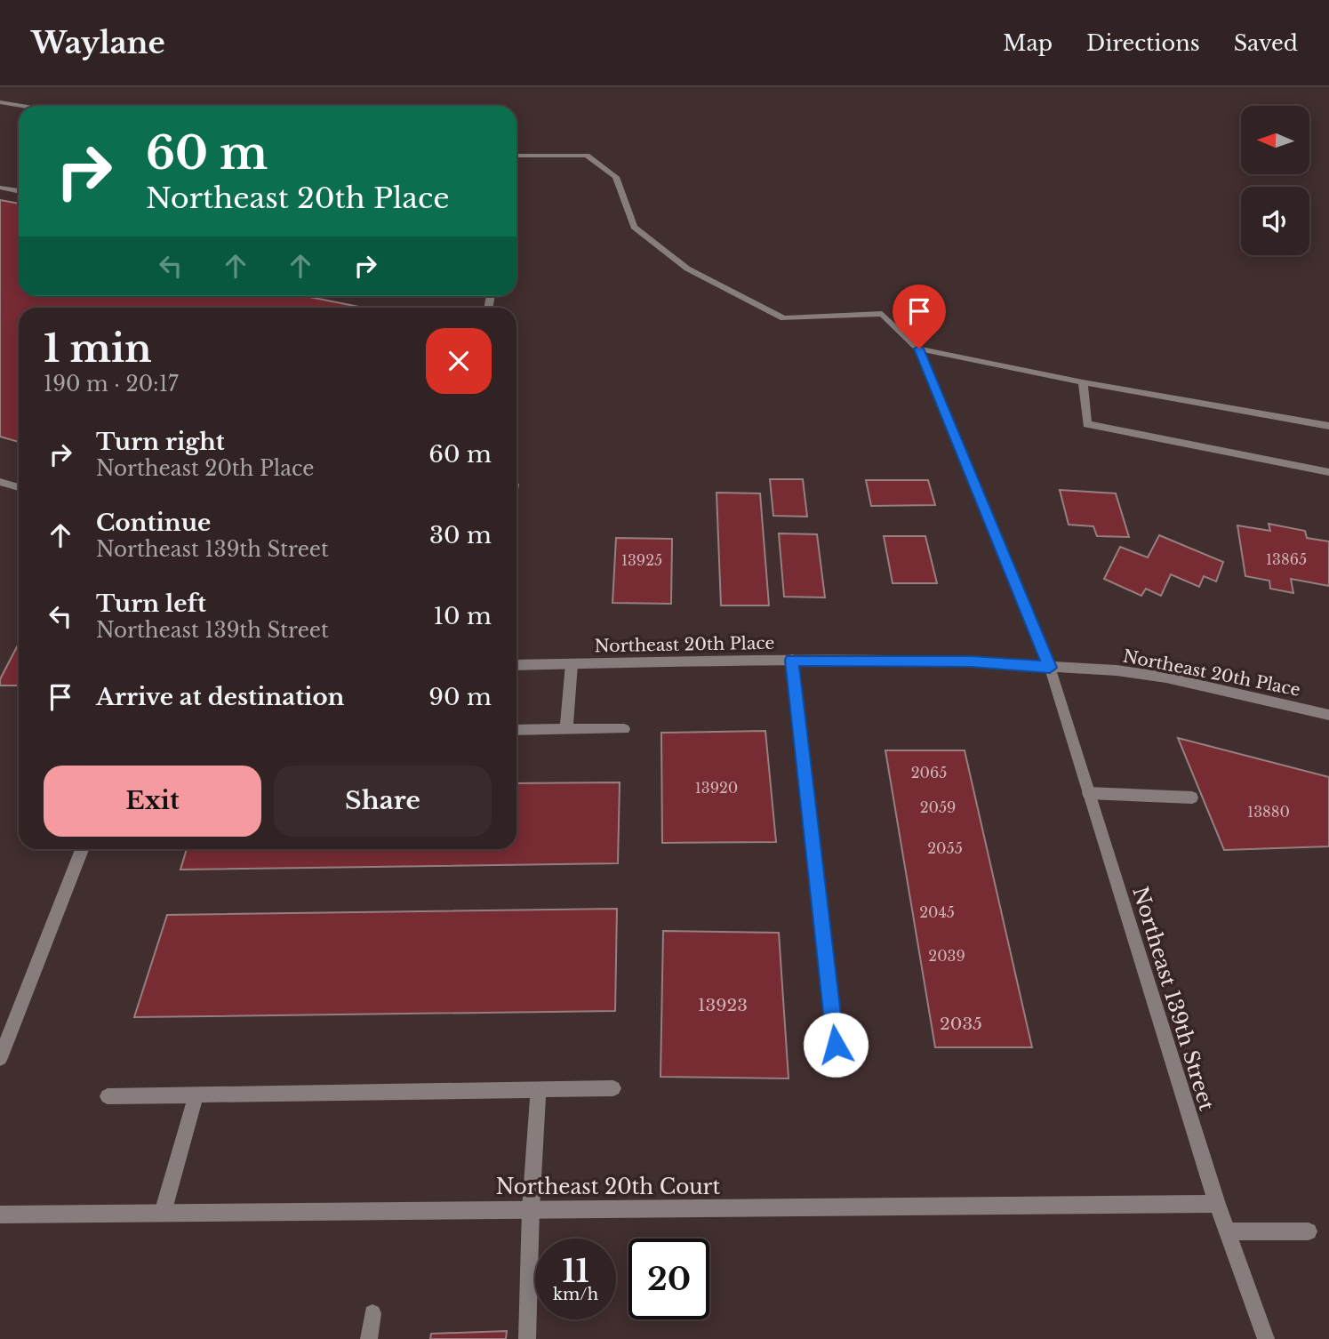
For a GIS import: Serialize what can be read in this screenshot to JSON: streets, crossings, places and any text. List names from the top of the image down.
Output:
{
  "streets": {
    "street": ["Northeast 20th Place", "Northeast 139th Street", "Northeast 20th Court"]
  },
  "crossings": [
    ["Northeast 20th Place", "Northeast 139th Street"],
    ["Northeast 139th Street", "Northeast 20th Court"]
  ],
  "house_numbers": [
    "13865",
    "13925",
    "2065",
    "13920",
    "2059",
    "13880",
    "2055",
    "2045",
    "2039",
    "13923",
    "2035"
  ],
  "north": "left",
  "page": {
    "header": "Waylane",
    "nav": ["Map", "Directions", "Saved"],
    "turn": ["60 m", "Northeast 20th Place"],
    "heading": ["1 min", "190 m · 20:17"],
    "list": [
      {
        "name": "Turn right",
        "note": "Northeast 20th Place",
        "value": "60 m"
      },
      {
        "name": "Continue",
        "note": "Northeast 139th Street",
        "value": "30 m"
      },
      {
        "name": "Turn left",
        "note": "Northeast 139th Street",
        "value": "10 m"
      },
      {
        "name": "Arrive at destination",
        "value": "90 m"
      }
    ],
    "buttons": ["Exit", "Share"],
    "speed": "11 km/h",
    "limit": "20"
  }
}
